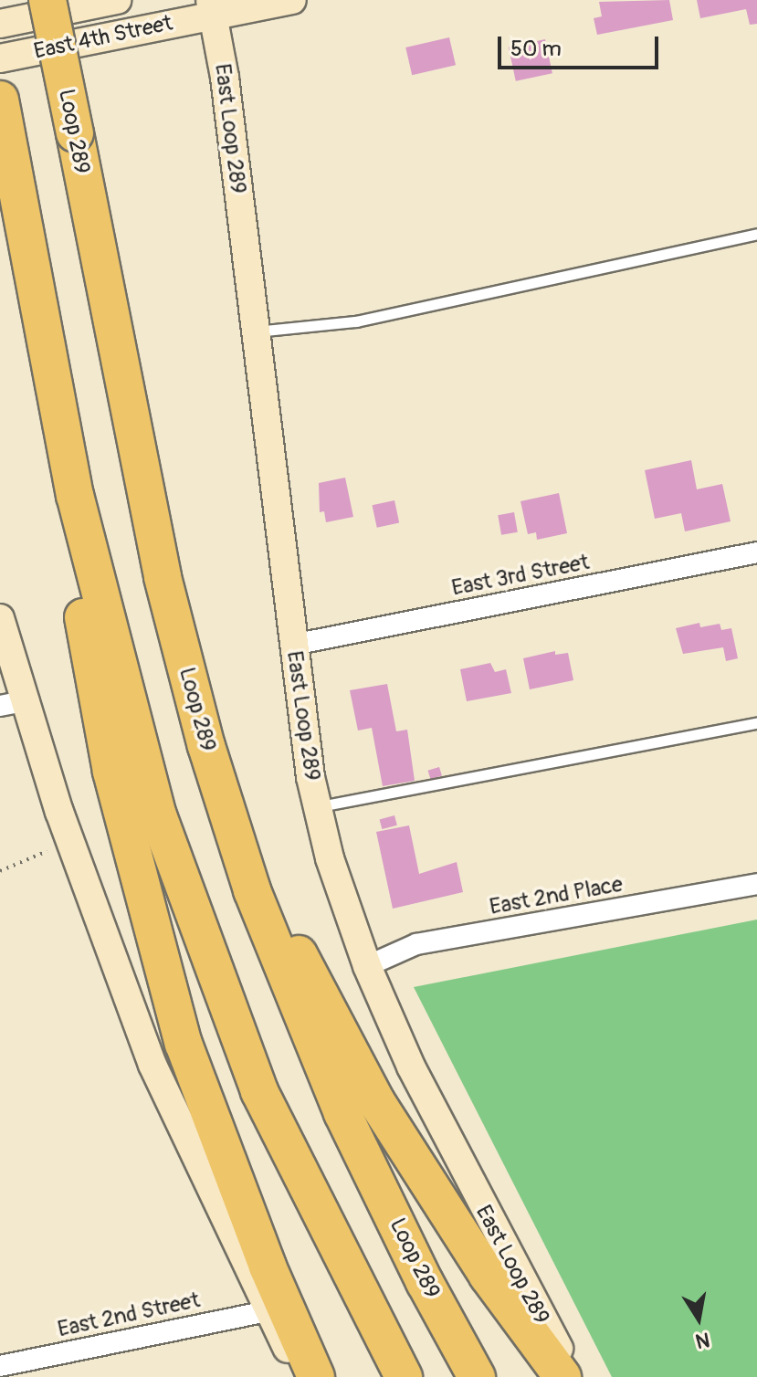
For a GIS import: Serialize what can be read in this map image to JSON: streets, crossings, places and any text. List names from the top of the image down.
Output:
{
  "streets": {
    "highway": ["Loop 289"],
    "main road": ["East 4th Street", "East Loop 289"],
    "street": ["East 3rd Street", "East 2nd Place", "East 2nd Street"]
  },
  "crossings": [
    ["East 4th Street", "East Loop 289"],
    ["East Loop 289", "East 3rd Street"],
    ["East Loop 289", "East 2nd Place"]
  ],
  "scale_bar": "50 m",
  "north": "bottom"
}
